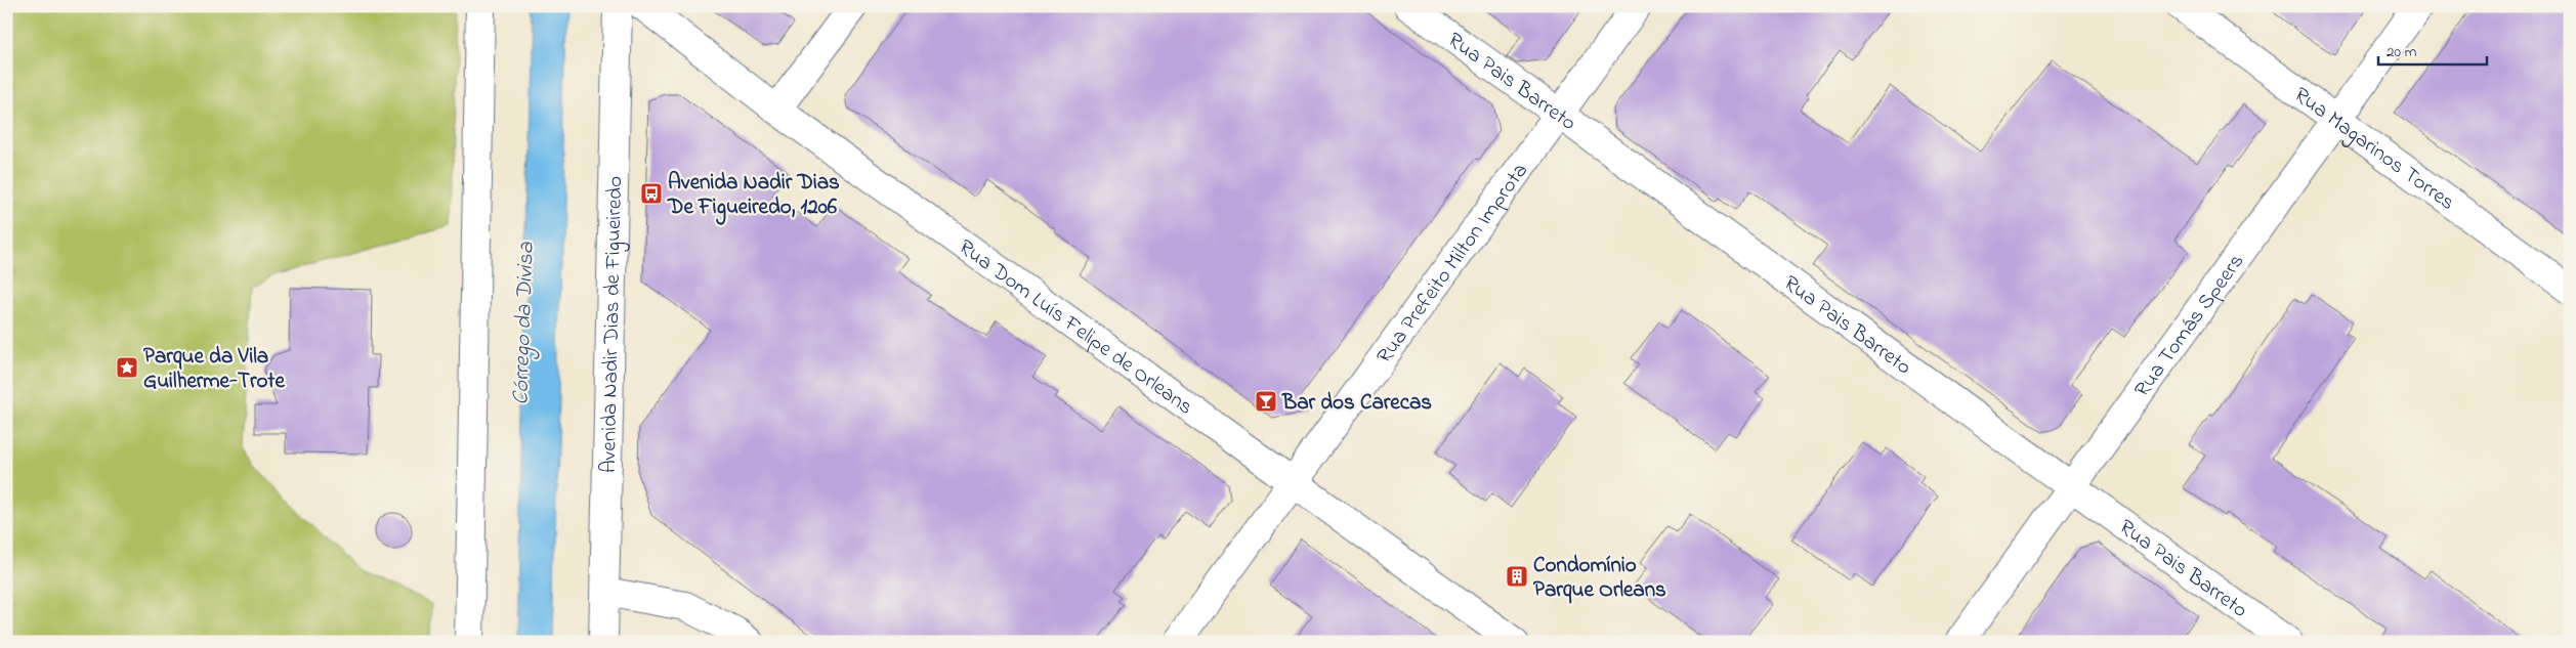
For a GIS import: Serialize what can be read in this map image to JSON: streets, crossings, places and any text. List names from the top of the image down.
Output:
{
  "streets": {
    "street": [
      "Rua Pais Barreto",
      "Rua Magarinos Torres",
      "Rua Prefeito Milton Improta",
      "Avenida Nadir Dias de Figueiredo",
      "Rua Tomás Speers",
      "Rua Dom Luís Felipe de Orleans"
    ]
  },
  "crossings": [
    ["Rua Pais Barreto", "Rua Prefeito Milton Improta"],
    ["Rua Pais Barreto", "Rua Tomás Speers"],
    ["Rua Magarinos Torres", "Rua Tomás Speers"],
    ["Rua Prefeito Milton Improta", "Rua Dom Luís Felipe de Orleans"]
  ],
  "water": ["Córrego da Divisa"],
  "places": {
    "bus stop": ["Avenida Nadir Dias De Figueiredo, 1206"],
    "place": ["Parque da Vila Guilherme-Trote"],
    "bar": ["Bar dos Carecas"],
    "building": ["Condomínio Parque Orleans"]
  },
  "scale_bar": "20 m"
}
